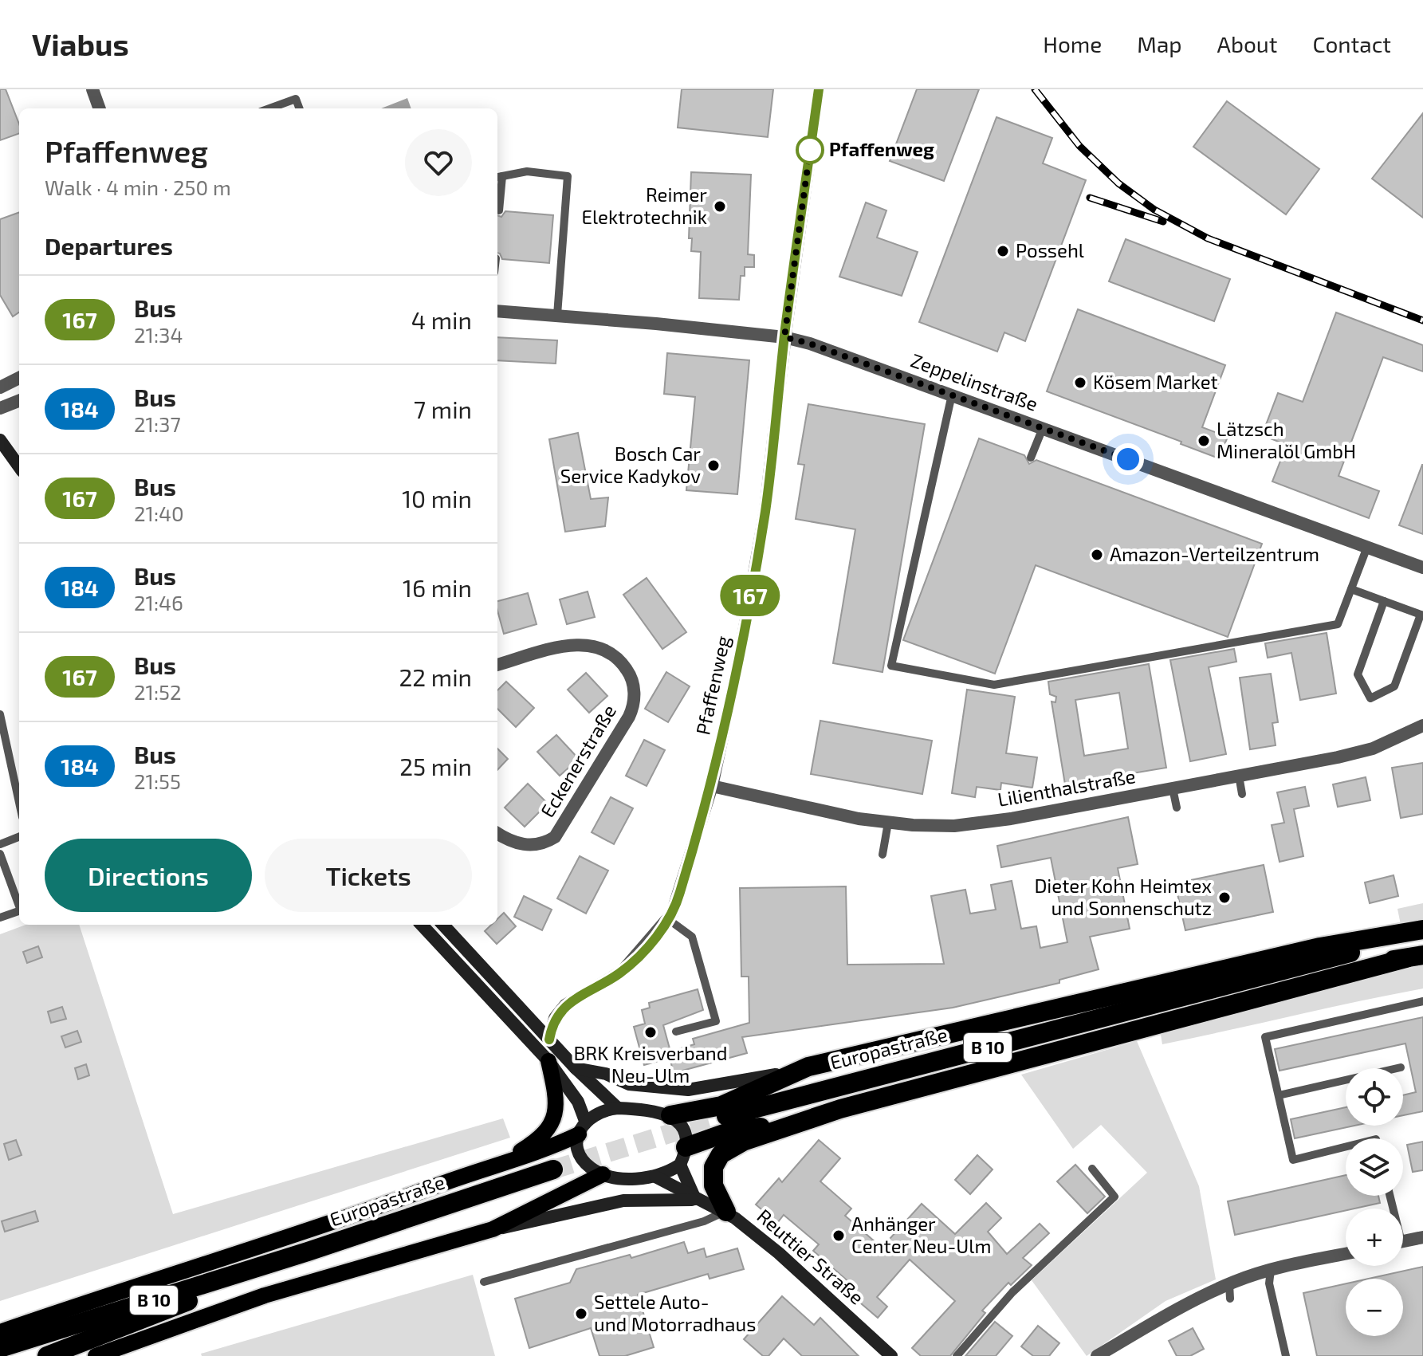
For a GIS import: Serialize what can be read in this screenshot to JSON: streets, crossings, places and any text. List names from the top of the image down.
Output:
{
  "streets": {
    "highway": ["B 10", "Europastraße"],
    "main road": ["Reuttier Straße"],
    "street": [
      "Zeppelinstraße",
      "Pfaffenweg",
      "Eckenerstraße",
      "Lilienthalstraße"
    ]
  },
  "crossings": [
    ["Zeppelinstraße", "Pfaffenweg"],
    ["Pfaffenweg", "Lilienthalstraße"]
  ],
  "places": [
    "Pfaffenweg",
    "Reimer Elektrotechnik",
    "Possehl",
    "Kösem Market",
    "Lätzsch Mineralöl GmbH",
    "Bosch Car Service Kadykov",
    "Amazon-Verteilzentrum",
    "Dieter Kohn Heimtex und Sonnenschutz",
    "BRK Kreisverband Neu-Ulm",
    "Anhänger Center Neu-Ulm",
    "Settele Auto- und Motorradhaus"
  ],
  "lines": ["bus line 167"],
  "page": {
    "header": "Viabus",
    "nav": [
      "Home",
      "Map",
      "About",
      "Contact"
    ],
    "on_map": "167",
    "heading": [
      ["Pfaffenweg", "Walk · 4 min · 250 m"],
      "Departures"
    ],
    "list": [
      {
        "mark": "167",
        "name": "Bus",
        "note": "21:34",
        "value": "4 min"
      },
      {
        "mark": "184",
        "name": "Bus",
        "note": "21:37",
        "value": "7 min"
      },
      {
        "mark": "167",
        "name": "Bus",
        "note": "21:40",
        "value": "10 min"
      },
      {
        "mark": "184",
        "name": "Bus",
        "note": "21:46",
        "value": "16 min"
      },
      {
        "mark": "167",
        "name": "Bus",
        "note": "21:52",
        "value": "22 min"
      },
      {
        "mark": "184",
        "name": "Bus",
        "note": "21:55",
        "value": "25 min"
      }
    ],
    "buttons": ["Directions", "Tickets"],
    "map_buttons": ["+", "−"]
  }
}
